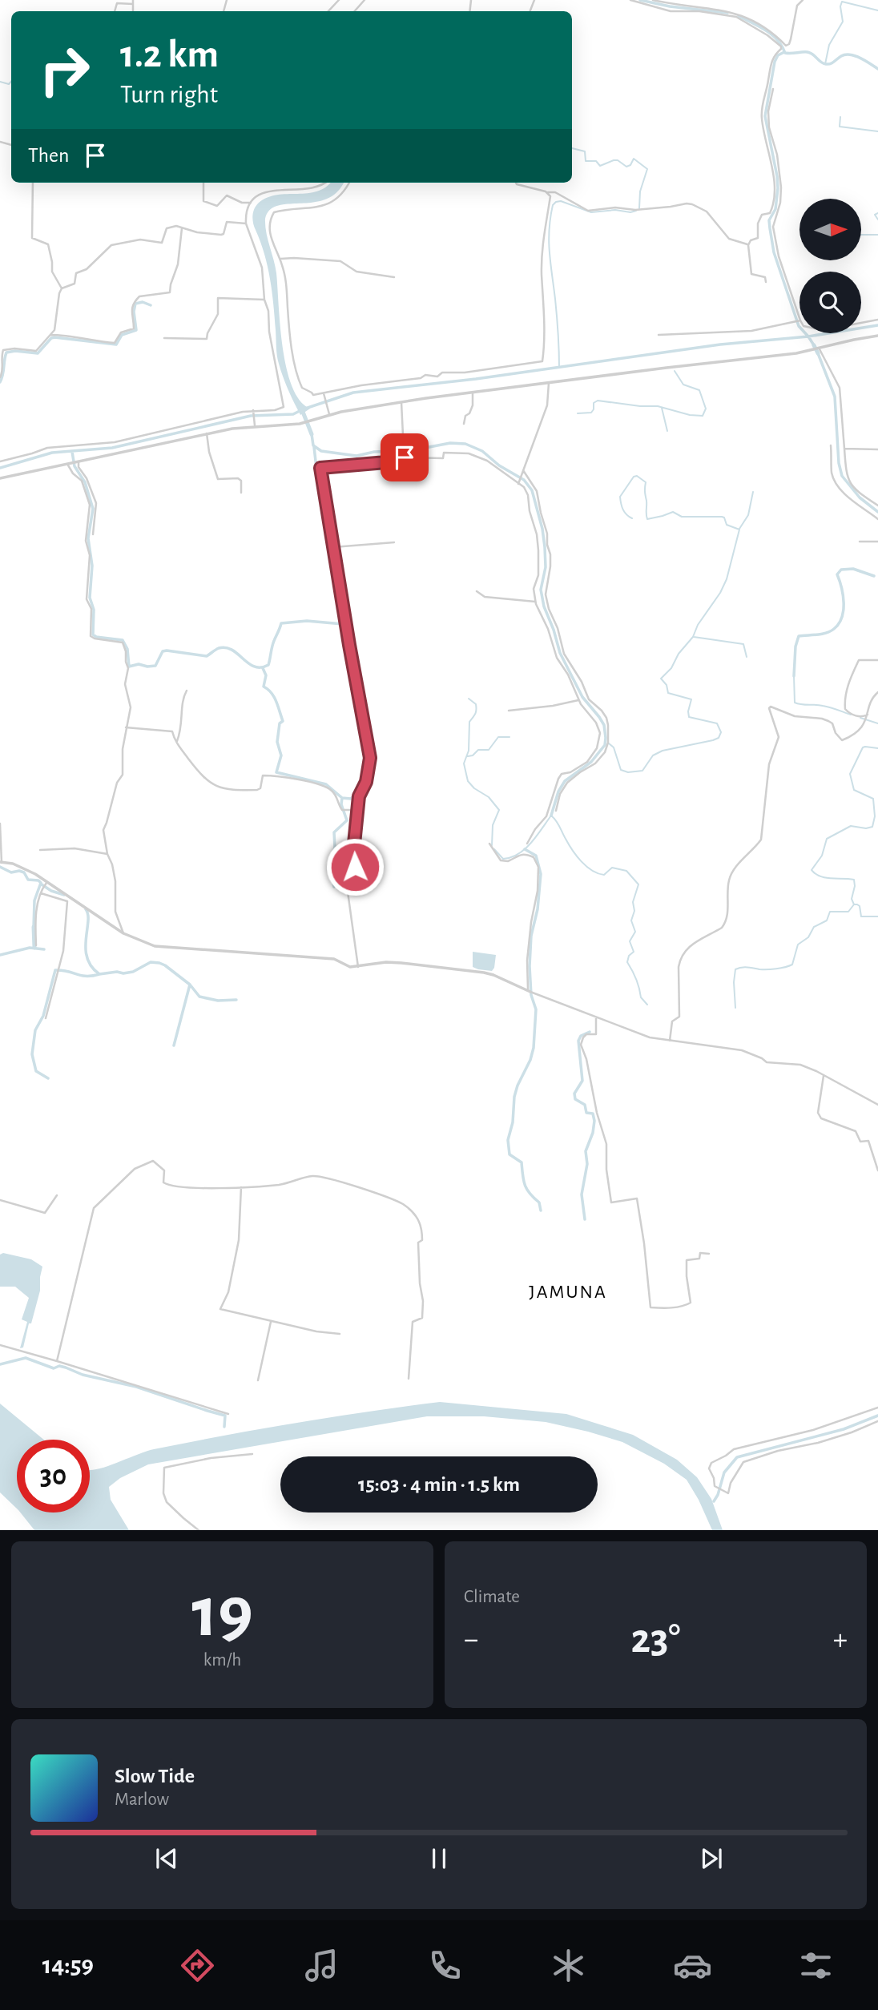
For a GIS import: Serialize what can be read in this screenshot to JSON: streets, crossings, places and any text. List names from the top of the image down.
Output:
{
  "districts": ["JAMUNA"],
  "north": "right",
  "page": {
    "turn": ["1.2 km", "Turn right"],
    "then": "Then",
    "limit": "30",
    "trip": "15:03 · 4 min · 1.5 km",
    "tile": [
      ["19", "km/h"],
      "Climate"
    ],
    "heat": ["−", "23°", "+"],
    "song": ["Slow Tide", "Marlow"],
    "tabs": "14:59"
  }
}
